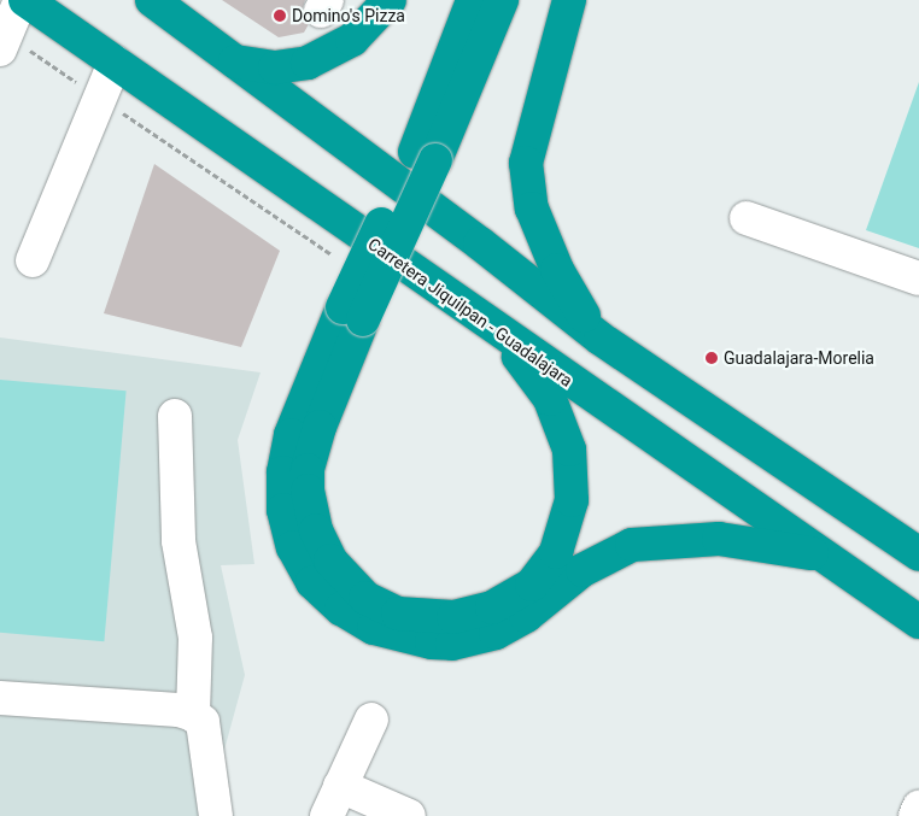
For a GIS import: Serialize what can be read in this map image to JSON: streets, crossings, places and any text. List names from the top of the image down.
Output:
{
  "streets": {
    "highway": ["Carretera Jiquilpan - Guadalajara"]
  },
  "places": ["Domino's Pizza", "Guadalajara-Morelia"]
}
